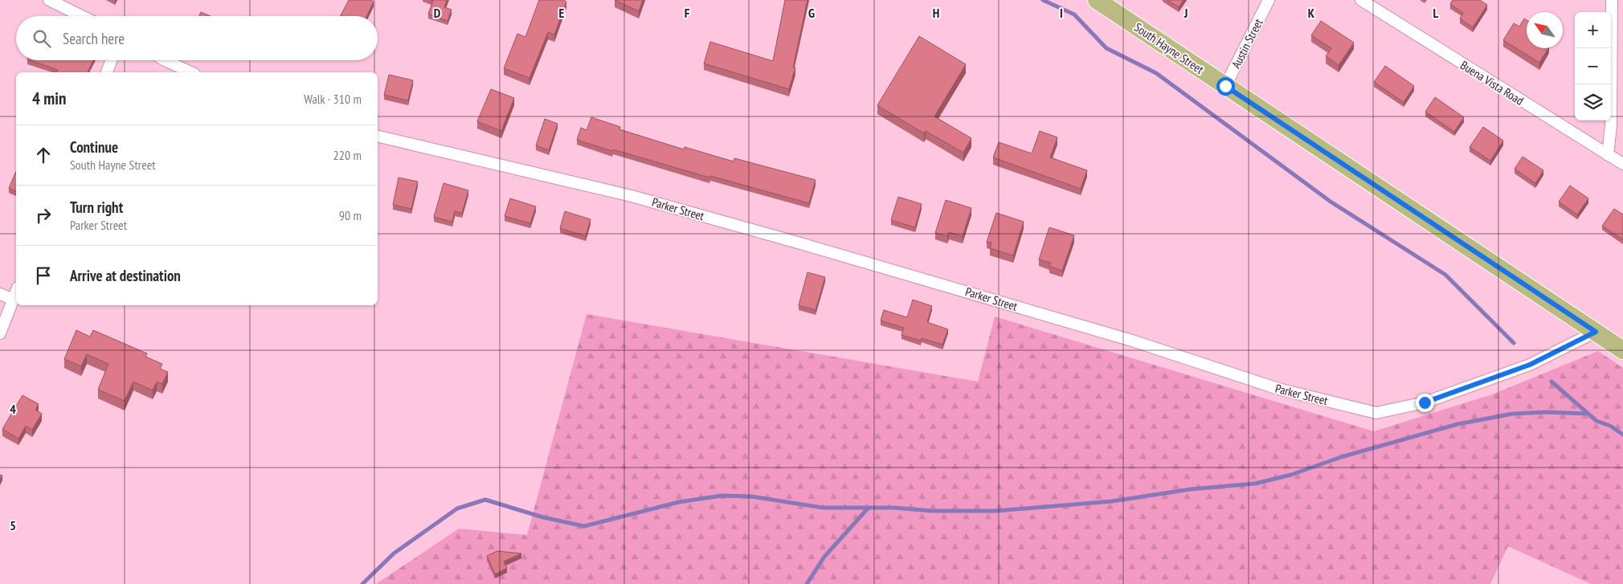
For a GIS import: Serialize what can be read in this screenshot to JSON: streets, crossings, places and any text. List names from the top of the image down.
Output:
{
  "streets": {
    "main road": ["South Hayne Street"],
    "street": ["Austin Street", "Buena Vista Road", "Parker Street"]
  },
  "crossings": [
    ["Austin Street", "South Hayne Street"],
    ["South Hayne Street", "Parker Street"]
  ],
  "north": "top left",
  "page": {
    "map_buttons": ["+", "−"],
    "search": "Search here",
    "heading": ["4 min", "Walk · 310 m"],
    "list": [
      ["Continue", "South Hayne Street", "220 m"],
      ["Turn right", "Parker Street", "90 m"],
      "Arrive at destination"
    ]
  },
  "grid": {
    "columns": [
      "D",
      "E",
      "F",
      "G",
      "H",
      "I",
      "J",
      "K",
      "L"
    ],
    "rows": ["4", "5"]
  }
}
